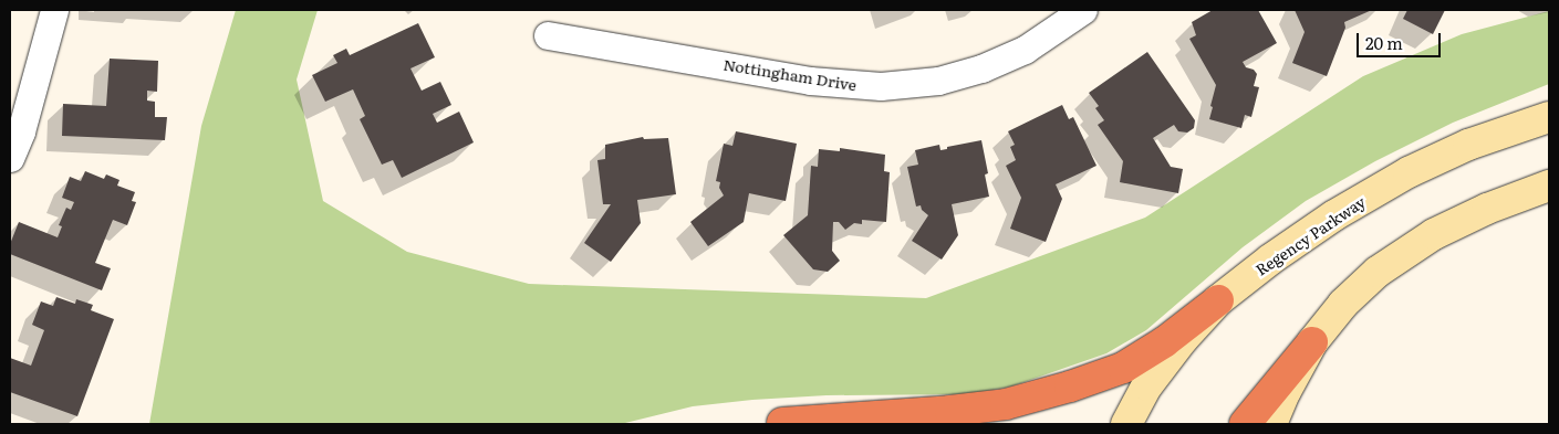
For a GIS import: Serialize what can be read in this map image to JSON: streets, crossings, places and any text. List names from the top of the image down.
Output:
{
  "streets": {
    "main road": ["Regency Parkway"],
    "street": ["Nottingham Drive"]
  },
  "scale_bar": "20 m"
}
